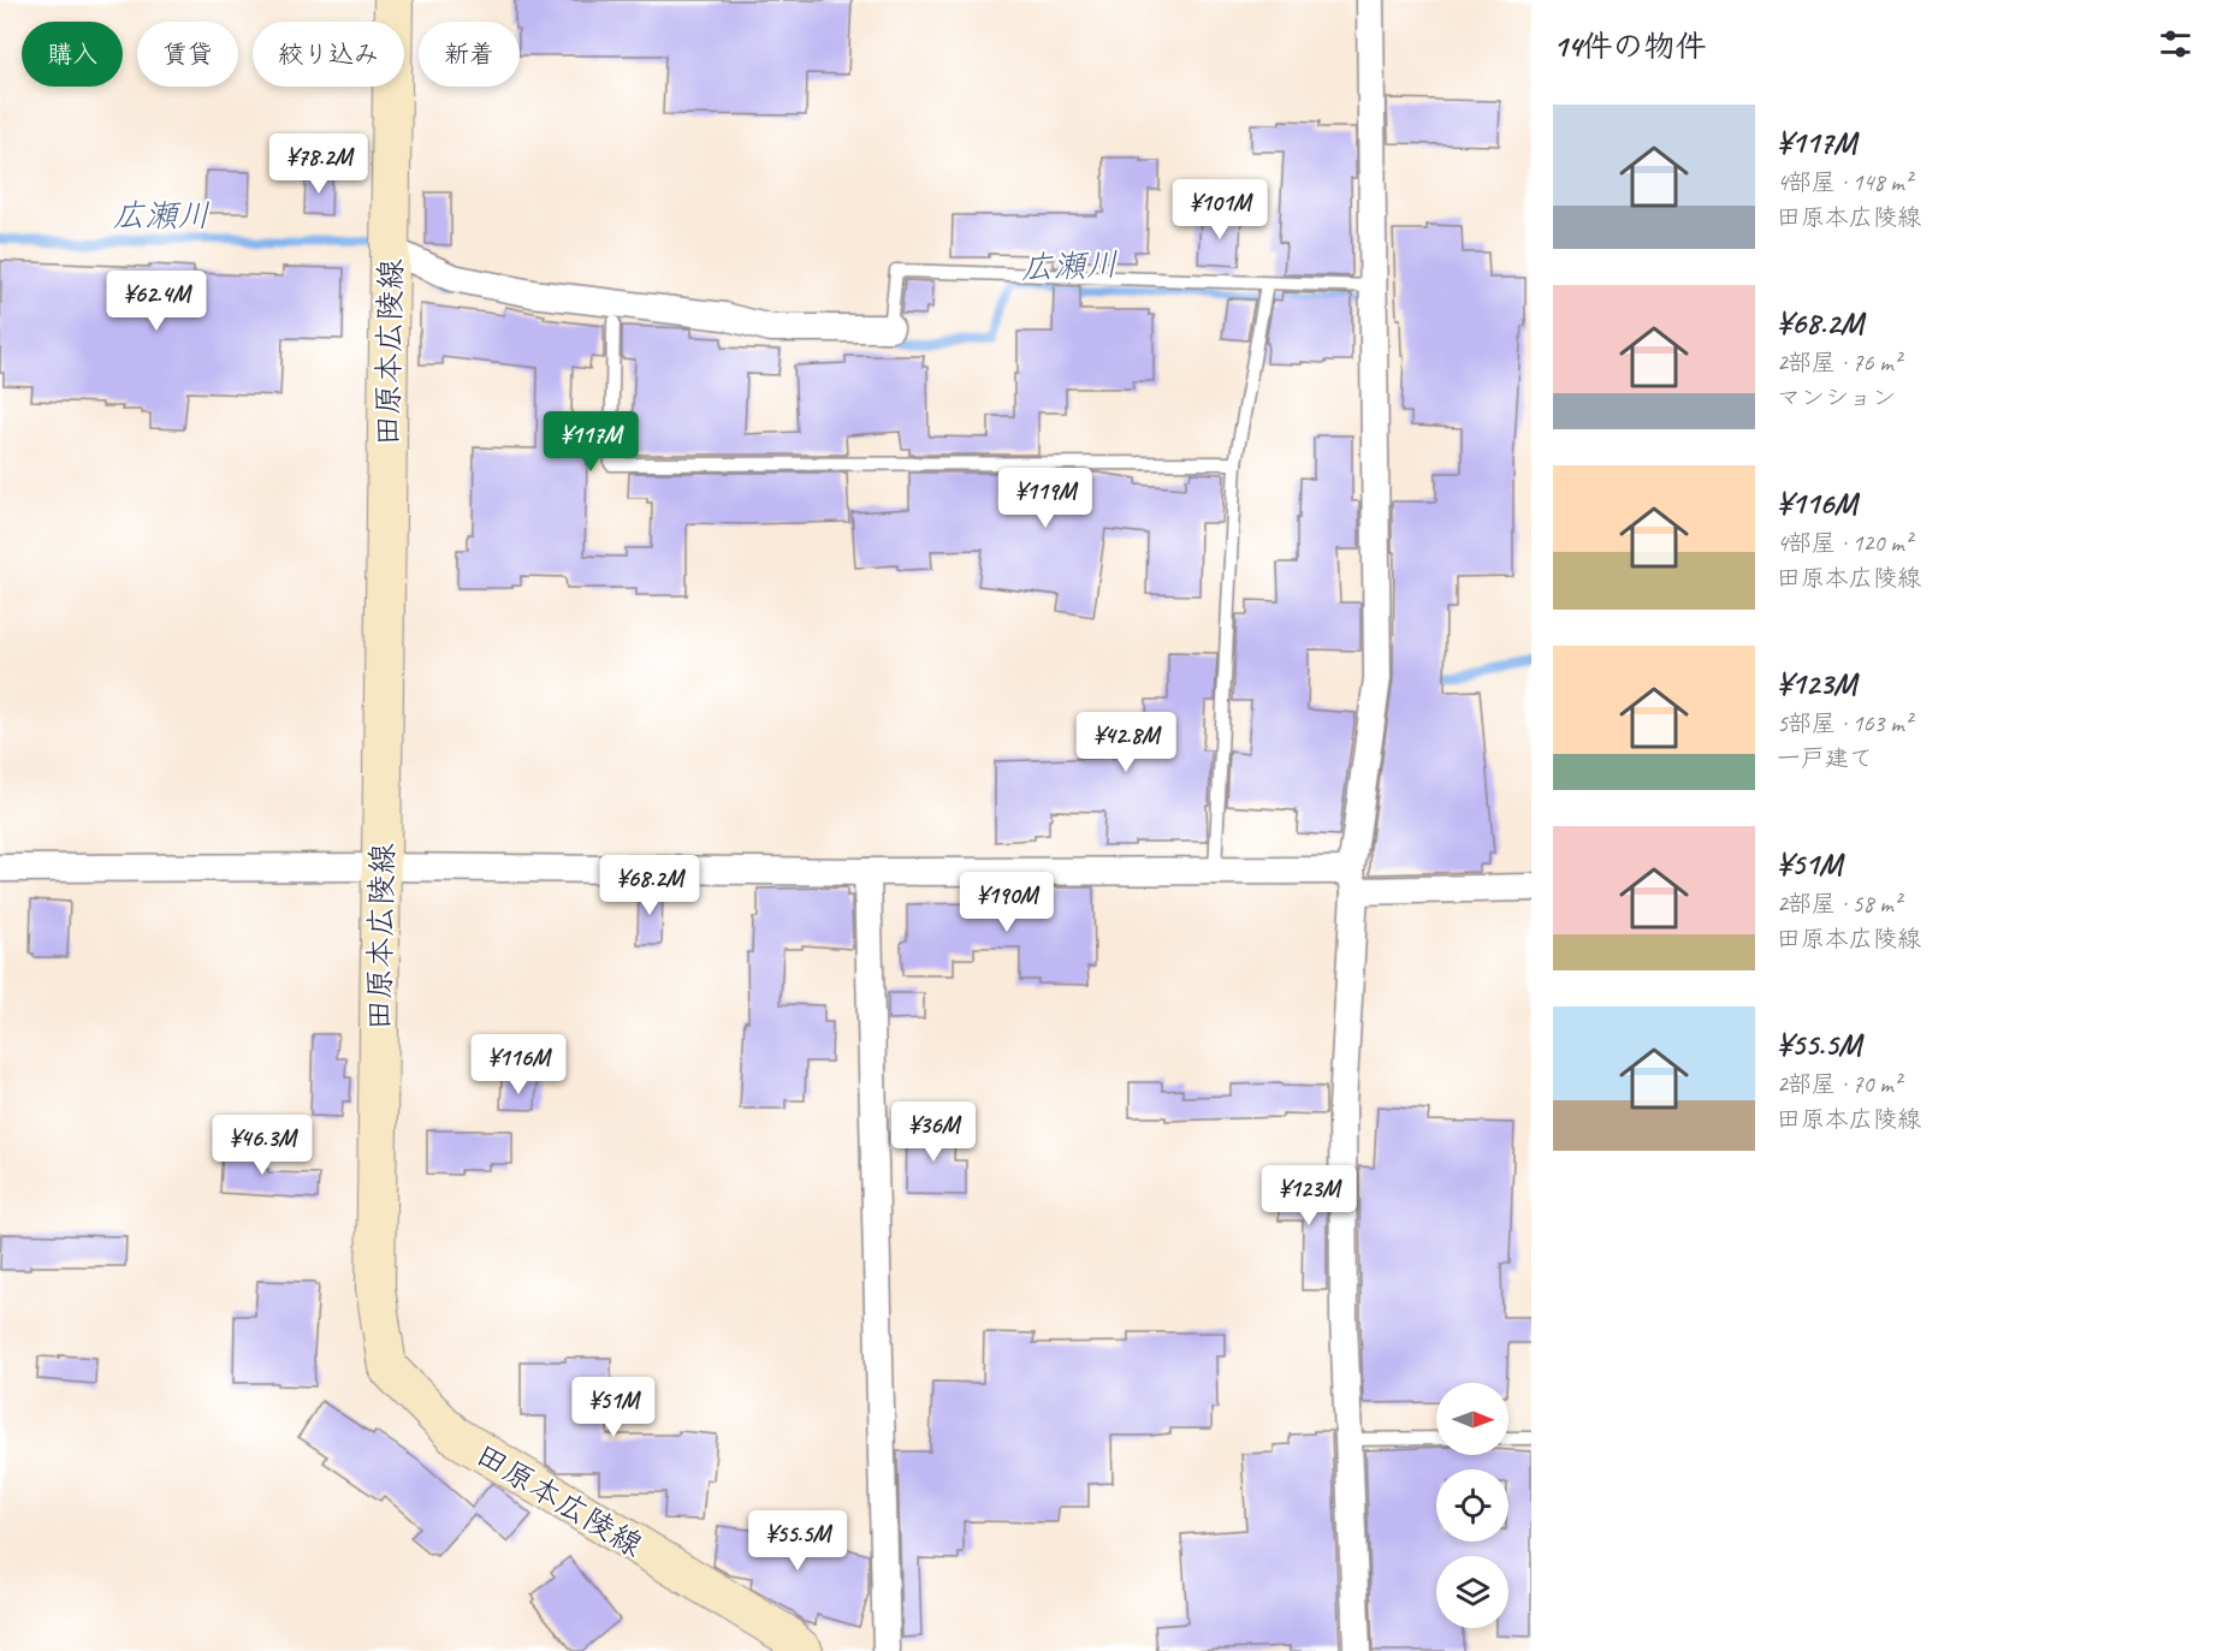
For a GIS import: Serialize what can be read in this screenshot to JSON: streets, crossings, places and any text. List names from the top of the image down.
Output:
{
  "streets": {
    "main road": ["田原本広陵線"]
  },
  "water": ["広瀬川"],
  "north": "right",
  "page": {
    "heading": "14件の物件",
    "chip": [
      "購入",
      "賃貸",
      "絞り込み",
      "新着"
    ],
    "list": [
      {
        "name": "¥117M",
        "note": "4部屋 · 148 m² · 田原本広陵線"
      },
      {
        "name": "¥68.2M",
        "note": "2部屋 · 76 m² · マンション"
      },
      {
        "name": "¥116M",
        "note": "4部屋 · 120 m² · 田原本広陵線"
      },
      {
        "name": "¥123M",
        "note": "5部屋 · 163 m² · 一戸建て"
      },
      {
        "name": "¥51M",
        "note": "2部屋 · 58 m² · 田原本広陵線"
      },
      {
        "name": "¥55.5M",
        "note": "2部屋 · 70 m² · 田原本広陵線"
      }
    ],
    "price": [
      "¥78.2M",
      "¥101M",
      "¥62.4M",
      "¥117M",
      "¥119M",
      "¥42.8M",
      "¥68.2M",
      "¥190M",
      "¥116M",
      "¥36M",
      "¥46.3M",
      "¥123M",
      "¥51M",
      "¥55.5M"
    ]
  }
}
